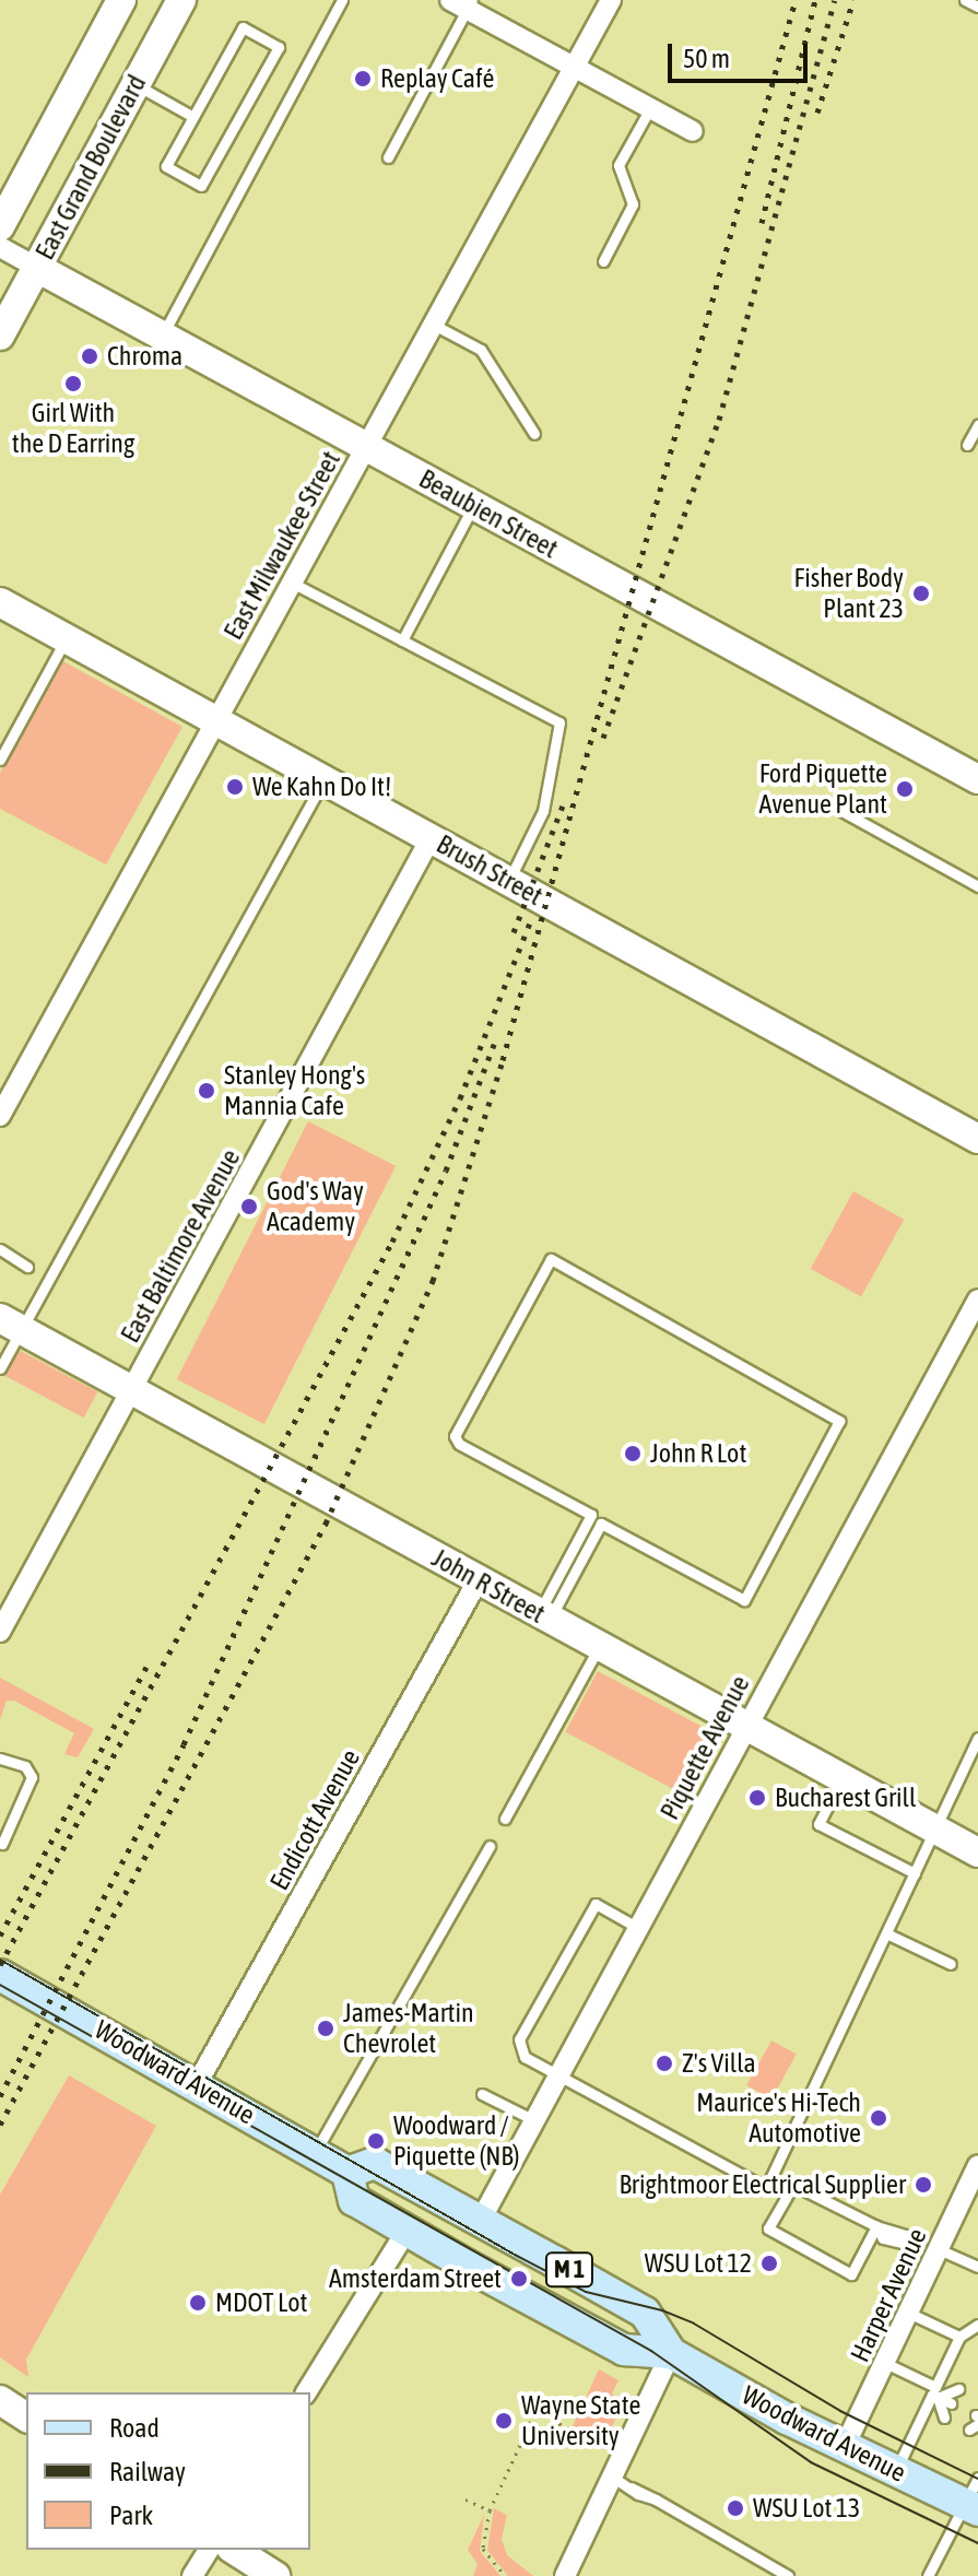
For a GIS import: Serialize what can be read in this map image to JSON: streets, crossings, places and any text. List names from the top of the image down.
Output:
{
  "streets": {
    "main road": ["Woodward Avenue", "M 1"],
    "street": [
      "East Grand Boulevard",
      "Beaubien Street",
      "East Milwaukee Street",
      "Brush Street",
      "East Baltimore Avenue",
      "John R Street",
      "Piquette Avenue",
      "Endicott Avenue",
      "Harper Avenue"
    ]
  },
  "crossings": [
    ["East Grand Boulevard", "Beaubien Street"],
    ["Beaubien Street", "East Milwaukee Street"],
    ["East Milwaukee Street", "Brush Street"],
    ["Brush Street", "East Baltimore Avenue"],
    ["East Baltimore Avenue", "John R Street"],
    ["John R Street", "Piquette Avenue"],
    ["John R Street", "Endicott Avenue"],
    ["Piquette Avenue", "Woodward Avenue"],
    ["Endicott Avenue", "Woodward Avenue"],
    ["Woodward Avenue", "Harper Avenue"]
  ],
  "places": [
    "Replay Café",
    "Chroma",
    "Girl With the D Earring",
    "Fisher Body Plant 23",
    "We Kahn Do It!",
    "Ford Piquette Avenue Plant",
    "Stanley Hong's Mannia Cafe",
    "God's Way Academy",
    "John R Lot",
    "Bucharest Grill",
    "James-Martin Chevrolet",
    "Z's Villa",
    "Maurice's Hi-Tech Automotive",
    "Woodward / Piquette (NB)",
    "Brightmoor Electrical Supplier",
    "WSU Lot 12",
    "Amsterdam Street",
    "MDOT Lot",
    "Wayne State University",
    "WSU Lot 13"
  ],
  "legend": ["Road", "Railway", "Park"],
  "scale_bar": "50 m"
}
